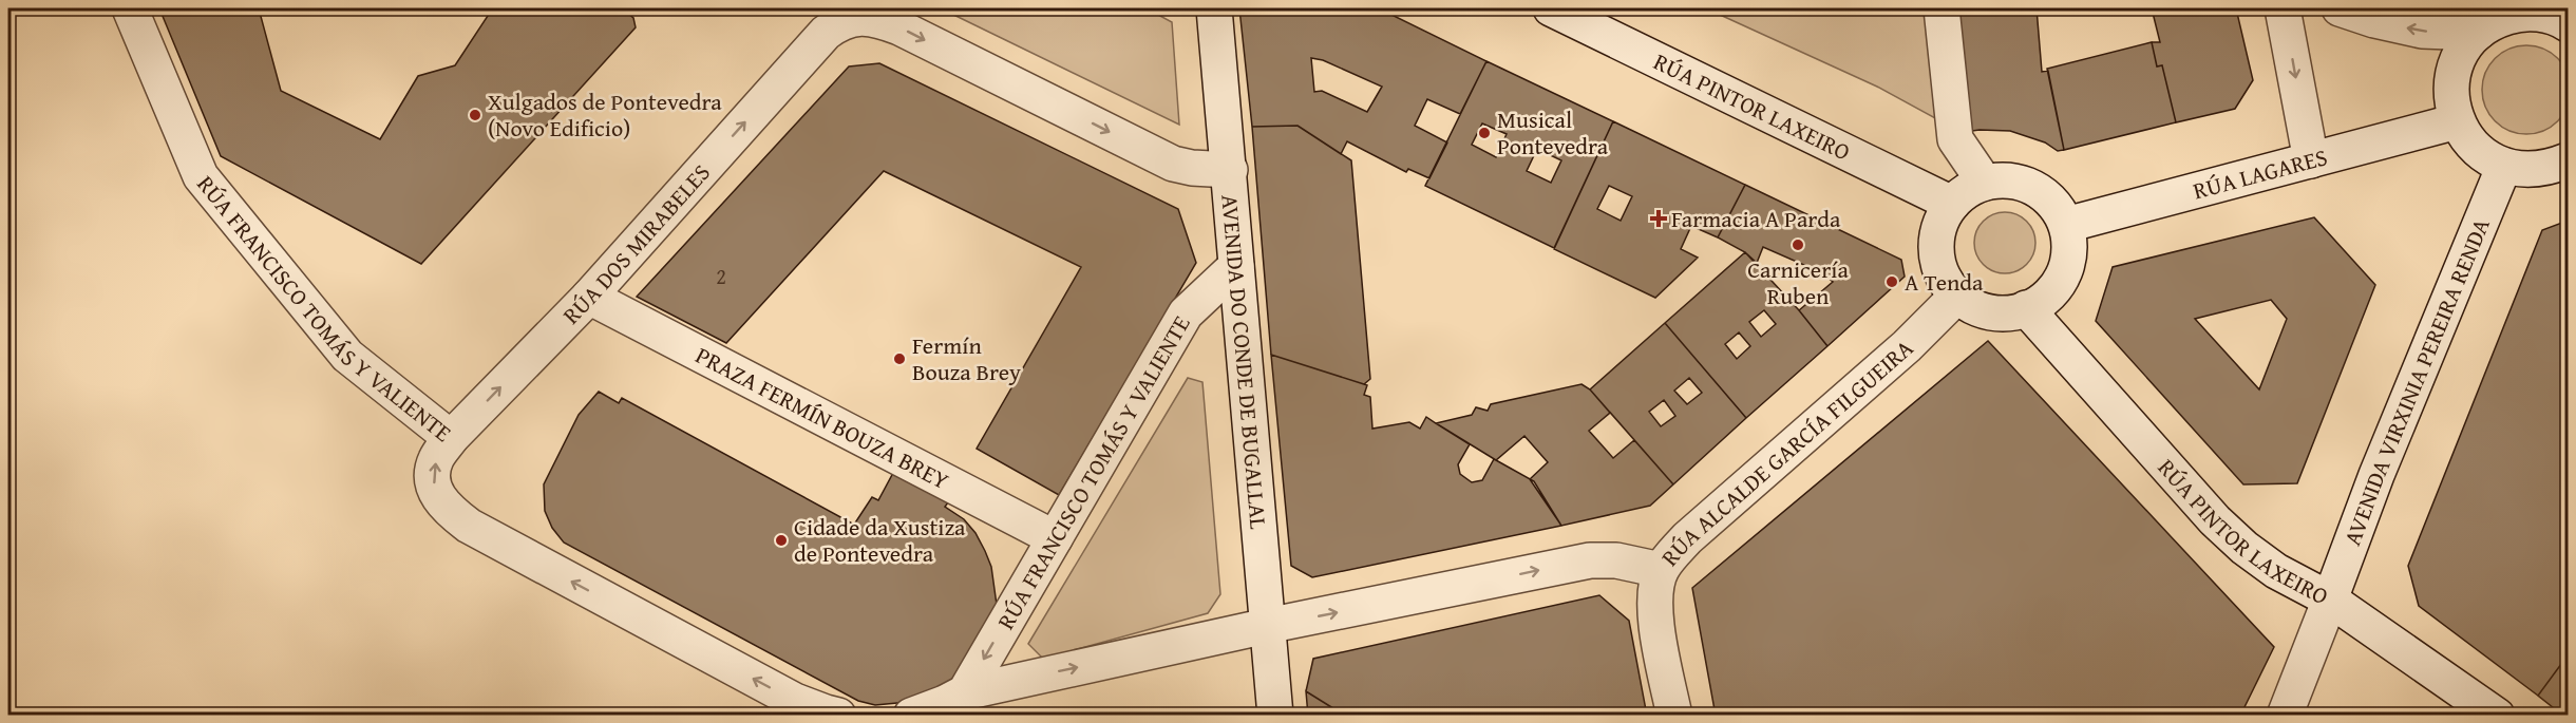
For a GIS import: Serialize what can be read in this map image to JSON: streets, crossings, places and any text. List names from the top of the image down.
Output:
{
  "streets": {
    "street": [
      "RÚA PINTOR LAXEIRO",
      "RÚA LAGARES",
      "RÚA DOS MIRABELES",
      "RÚA FRANCISCO TOMÁS Y VALIENTE",
      "AVENIDA DO CONDE DE BUGALLAL",
      "AVENIDA VIRXINIA PEREIRA RENDA",
      "PRAZA FERMÍN BOUZA BREY",
      "RÚA ALCALDE GARCÍA FILGUEIRA"
    ]
  },
  "crossings": [
    ["RÚA PINTOR LAXEIRO", "RÚA LAGARES"],
    ["RÚA PINTOR LAXEIRO", "AVENIDA VIRXINIA PEREIRA RENDA"],
    ["RÚA PINTOR LAXEIRO", "RÚA ALCALDE GARCÍA FILGUEIRA"],
    ["RÚA LAGARES", "RÚA ALCALDE GARCÍA FILGUEIRA"],
    ["RÚA DOS MIRABELES", "RÚA FRANCISCO TOMÁS Y VALIENTE"],
    ["RÚA DOS MIRABELES", "AVENIDA DO CONDE DE BUGALLAL"],
    ["RÚA DOS MIRABELES", "PRAZA FERMÍN BOUZA BREY"],
    ["RÚA FRANCISCO TOMÁS Y VALIENTE", "AVENIDA DO CONDE DE BUGALLAL"],
    ["RÚA FRANCISCO TOMÁS Y VALIENTE", "PRAZA FERMÍN BOUZA BREY"],
    ["AVENIDA DO CONDE DE BUGALLAL", "RÚA ALCALDE GARCÍA FILGUEIRA"]
  ],
  "one_way": ["RÚA DOS MIRABELES", "RÚA ALCALDE GARCÍA FILGUEIRA"],
  "places": {
    "other": [
      "Xulgados de Pontevedra (Novo Edificio)",
      "Musical Pontevedra",
      "Carnicería Ruben",
      "A Tenda",
      "Fermín Bouza Brey",
      "Cidade da Xustiza de Pontevedra"
    ],
    "health": ["Farmacia A Parda"]
  },
  "house_numbers": ["2"]
}
